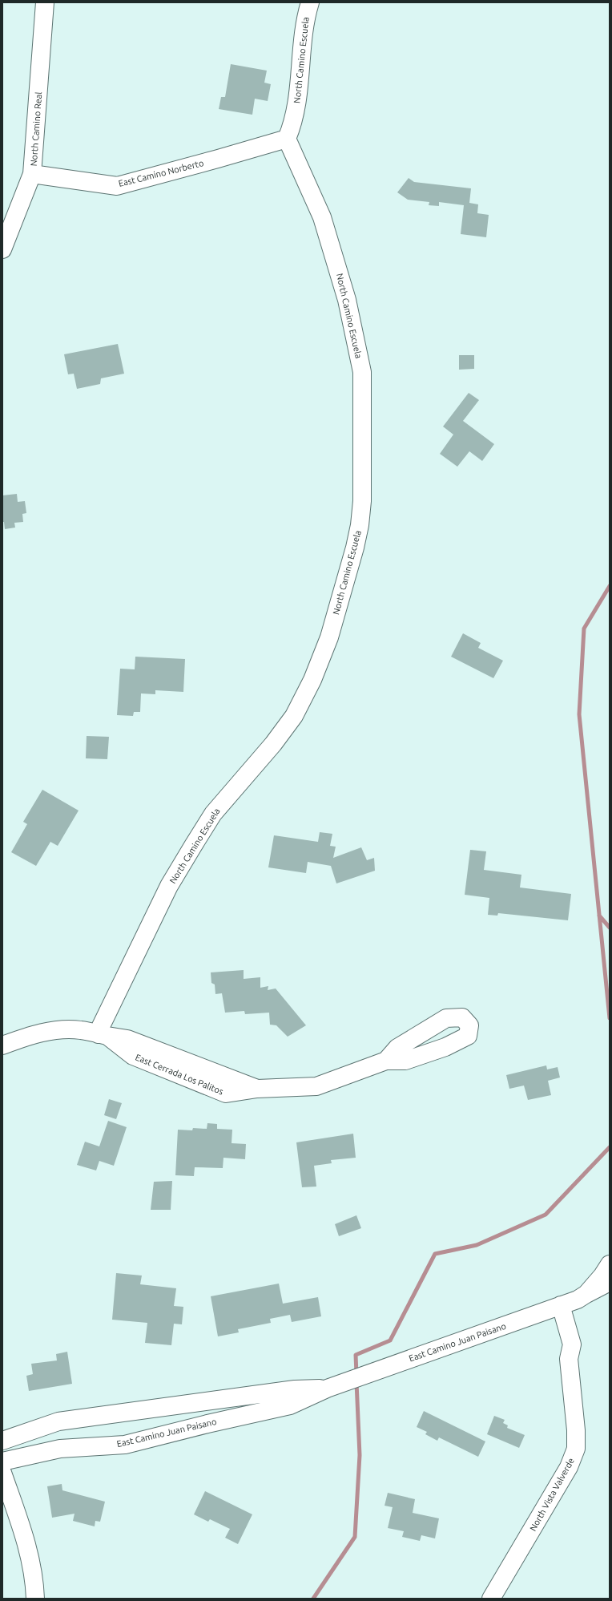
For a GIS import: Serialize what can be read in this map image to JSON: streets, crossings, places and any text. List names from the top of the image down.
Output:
{
  "streets": {
    "street": [
      "North Camino Escuela",
      "North Camino Real",
      "East Camino Norberto",
      "East Cerrada Los Palitos",
      "East Camino Juan Paisano",
      "North Vista Valverde"
    ]
  },
  "crossings": [
    ["North Camino Escuela", "East Camino Norberto"],
    ["North Camino Escuela", "East Cerrada Los Palitos"],
    ["North Camino Real", "East Camino Norberto"],
    ["East Camino Juan Paisano", "North Vista Valverde"]
  ]
}
